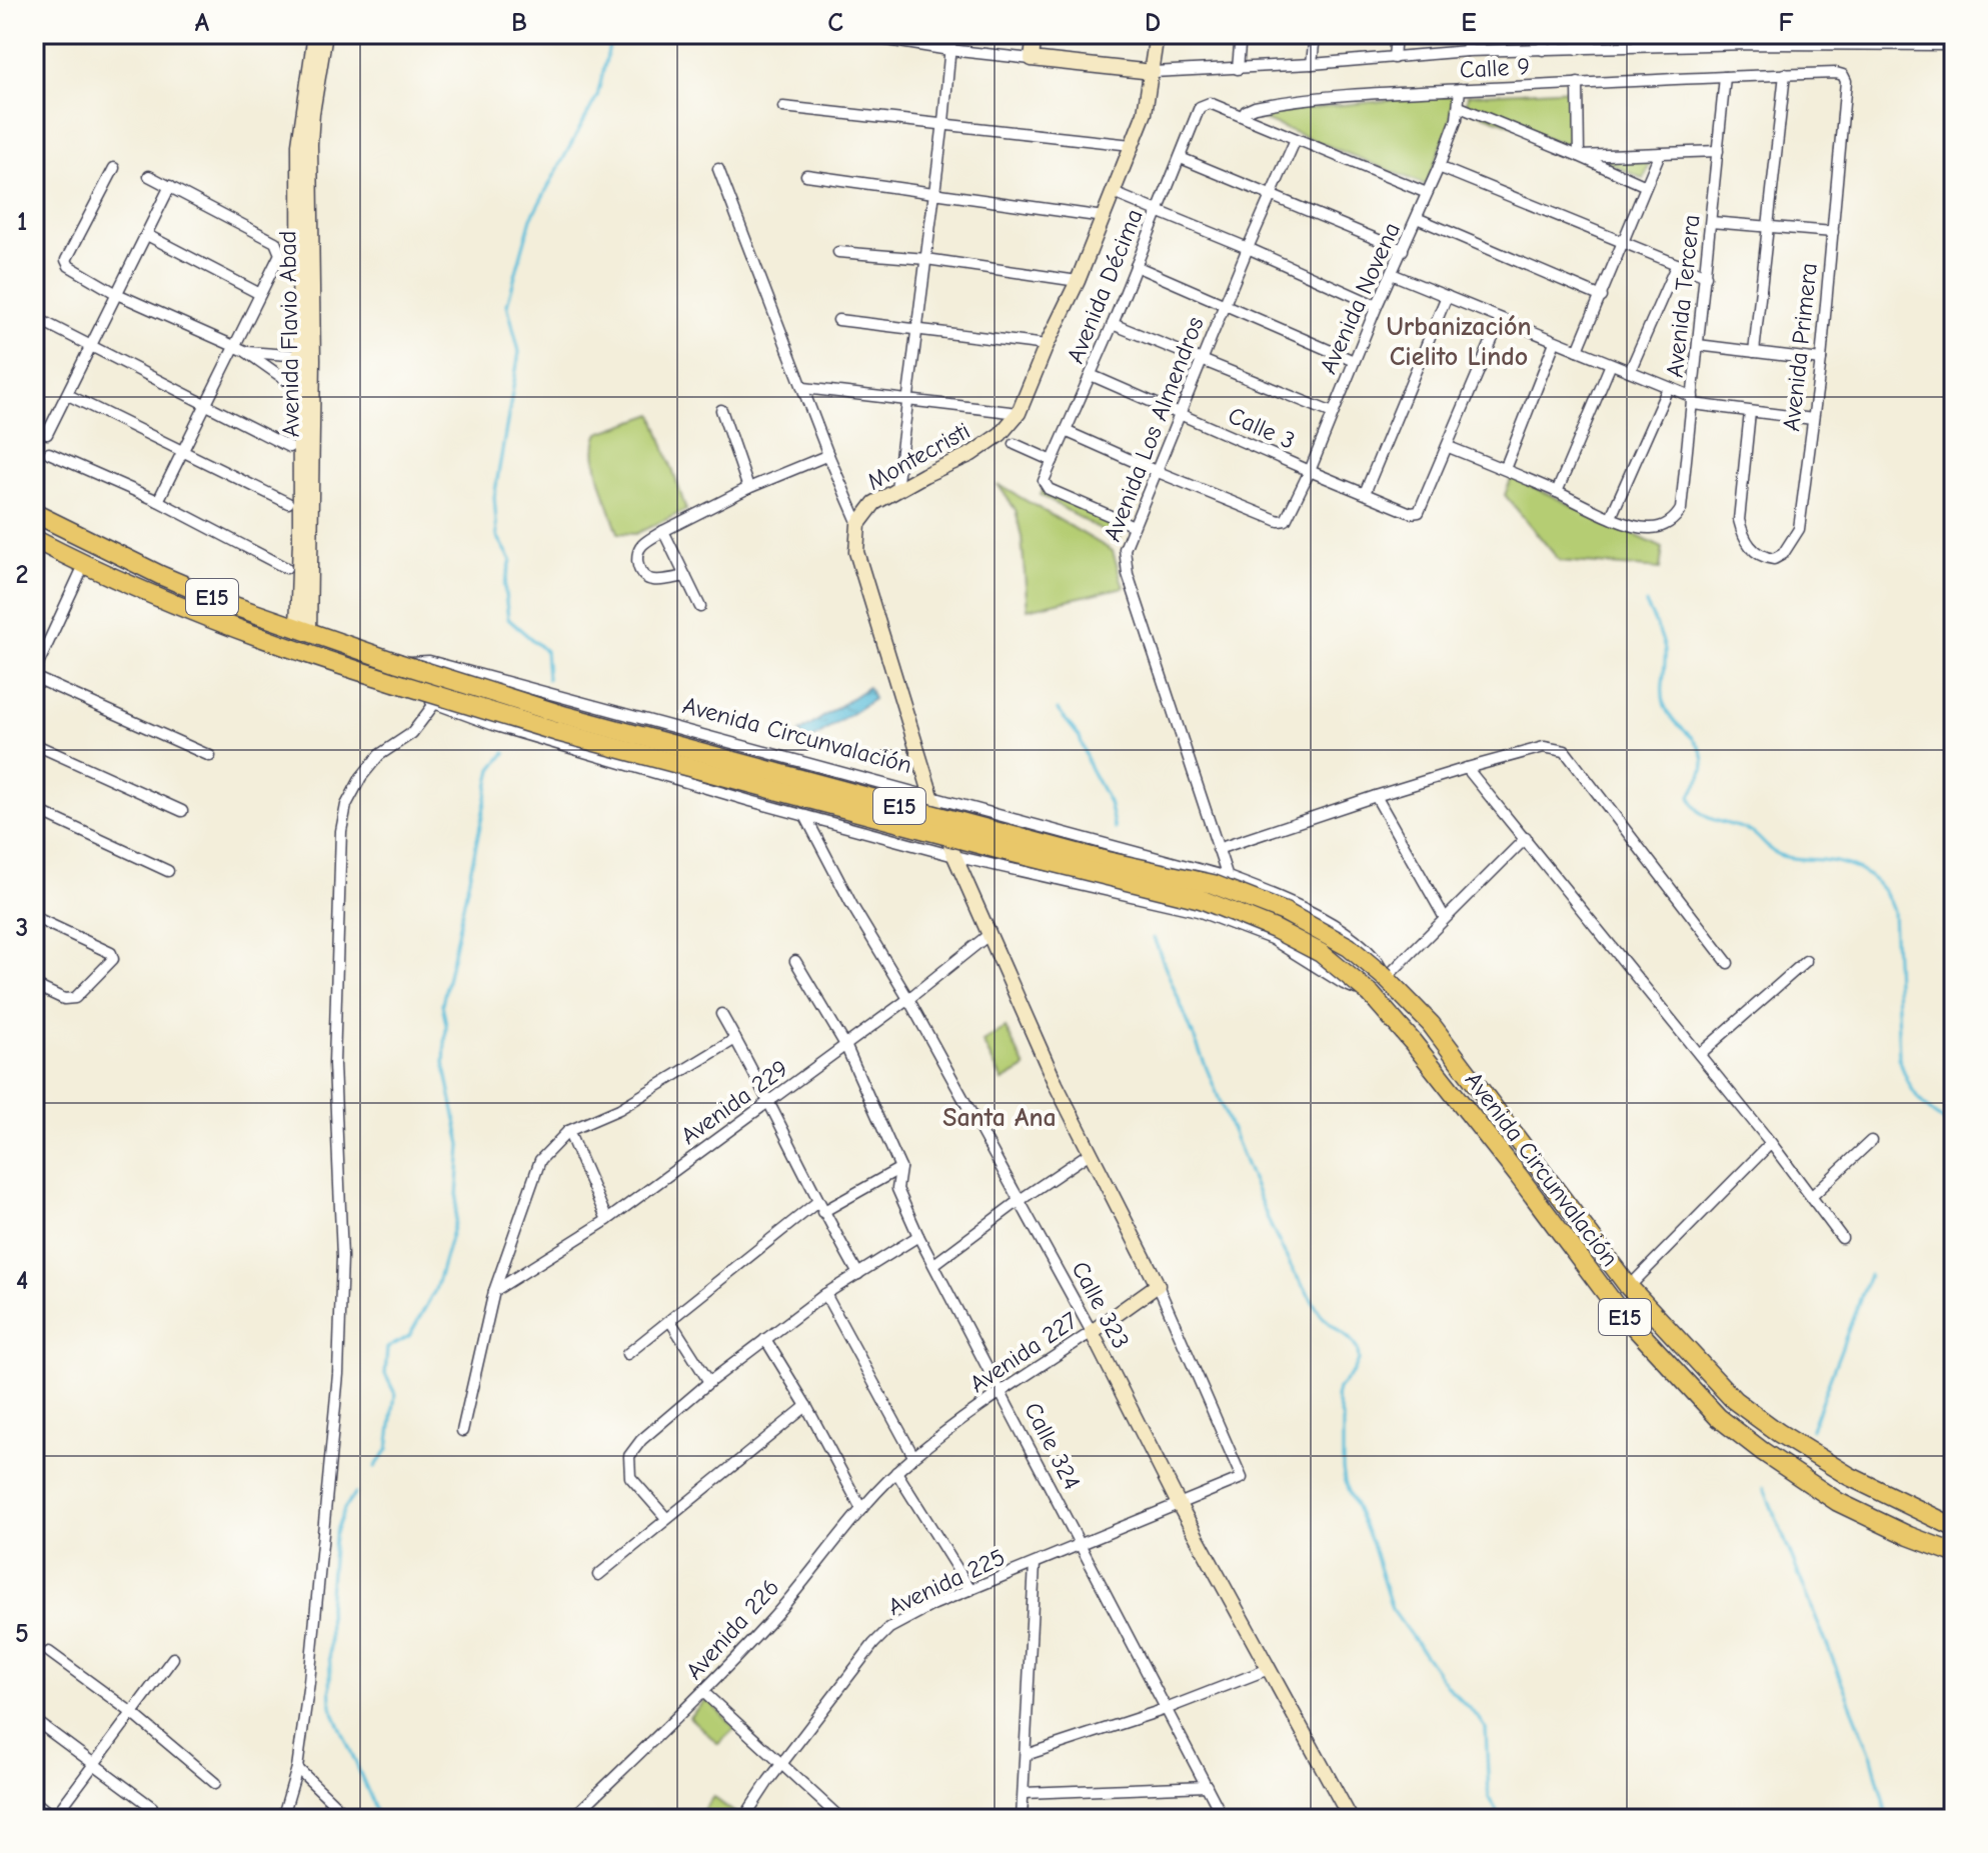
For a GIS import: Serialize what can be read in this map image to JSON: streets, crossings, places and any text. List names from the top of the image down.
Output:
{
  "streets": {
    "highway": ["E15", "Avenida Circunvalación"],
    "street": [
      "Calle 9",
      "Avenida Décima",
      "Avenida Tercera",
      "Avenida Novena",
      "Avenida Flavio Abad",
      "Avenida Primera",
      "Calle 3",
      "Avenida Los Almendros",
      "Montecristi",
      "Avenida 229",
      "Calle 323",
      "Avenida 227",
      "Calle 324",
      "Avenida 225",
      "Avenida 226"
    ]
  },
  "crossings": [
    ["Calle 9", "Avenida Décima"],
    ["Calle 9", "Avenida Tercera"],
    ["Calle 9", "Avenida Novena"],
    ["Calle 9", "Avenida Primera"],
    ["Avenida Décima", "Calle 3"],
    ["Avenida Décima", "Avenida Los Almendros"],
    ["Avenida Novena", "Calle 3"],
    ["Avenida Novena", "Avenida Los Almendros"],
    ["Avenida Flavio Abad", "Avenida Circunvalación"],
    ["Calle 3", "Avenida Los Almendros"],
    ["Avenida Los Almendros", "Avenida Circunvalación"],
    ["Montecristi", "Avenida Circunvalación"],
    ["Montecristi", "Avenida 229"],
    ["Montecristi", "Avenida 227"],
    ["Montecristi", "Avenida 225"],
    ["Avenida Circunvalación", "Calle 323"],
    ["Avenida 229", "Calle 323"],
    ["Avenida 229", "Calle 324"],
    ["Calle 323", "Avenida 227"],
    ["Calle 323", "Avenida 225"],
    ["Avenida 227", "Calle 324"],
    ["Avenida 227", "Avenida 225"],
    ["Avenida 227", "Avenida 226"],
    ["Calle 324", "Avenida 225"]
  ],
  "districts": ["Urbanización Cielito Lindo", "Santa Ana"],
  "grid": {
    "columns": [
      "A",
      "B",
      "C",
      "D",
      "E",
      "F"
    ],
    "rows": [
      "1",
      "2",
      "3",
      "4",
      "5"
    ]
  }
}
